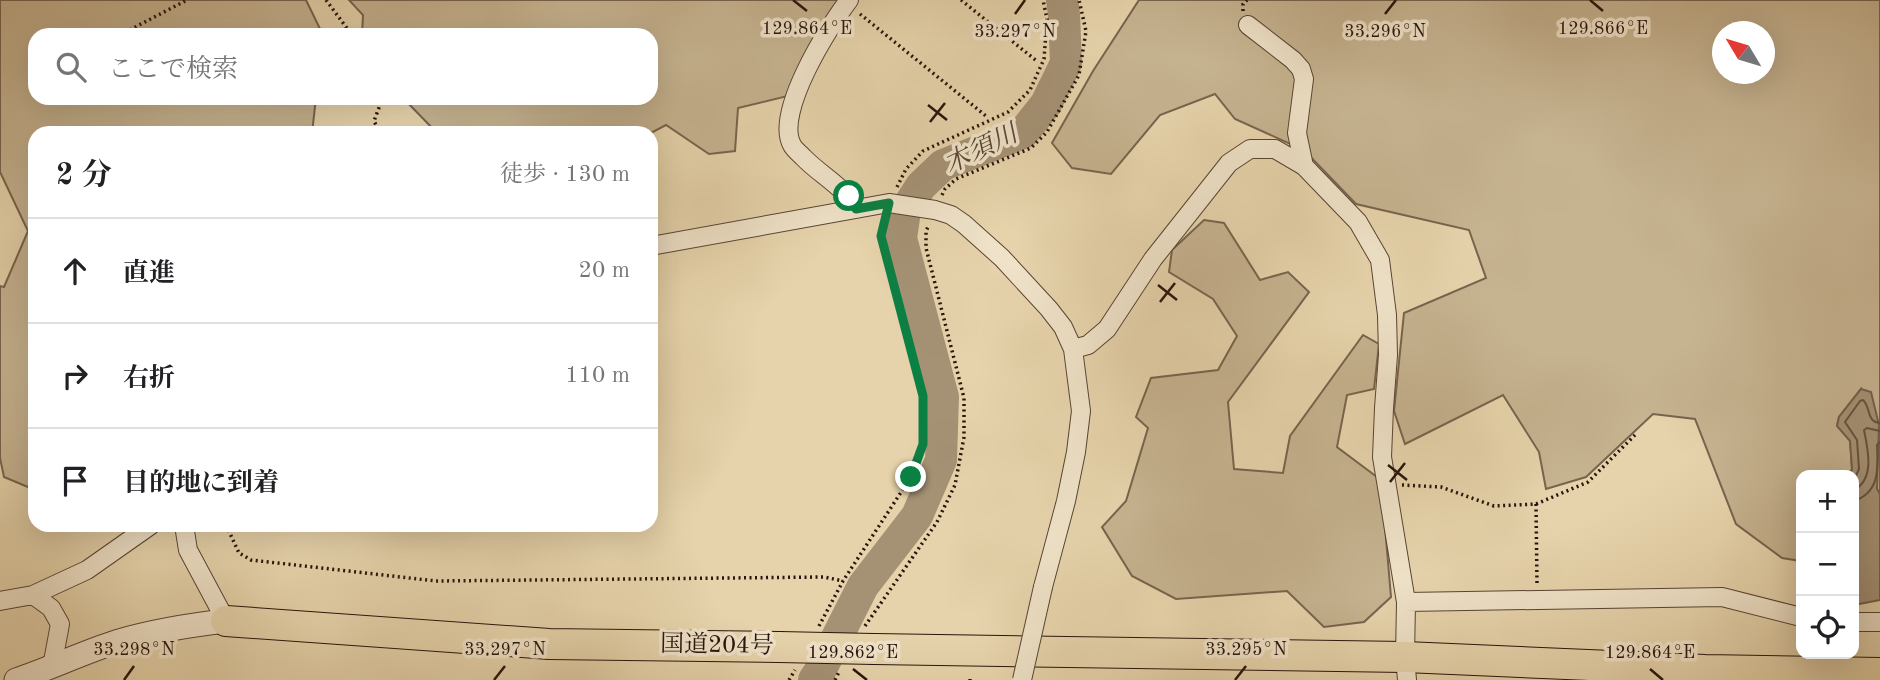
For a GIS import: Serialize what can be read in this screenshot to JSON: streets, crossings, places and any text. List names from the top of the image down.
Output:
{
  "streets": {
    "highway": ["国道204号"]
  },
  "water": ["木須川"],
  "north": "top left",
  "page": {
    "search": "ここで検索",
    "heading": ["2 分", "徒歩 · 130 m"],
    "list": [
      ["直進", "20 m"],
      ["右折", "110 m"],
      "目的地に到着"
    ],
    "map_buttons": ["+", "−"]
  },
  "coordinates": [
    "129.864°E",
    "129.866°E",
    "33.297°N",
    "33.296°N",
    "33.298°N",
    "33.295°N",
    "129.862°E"
  ]
}
